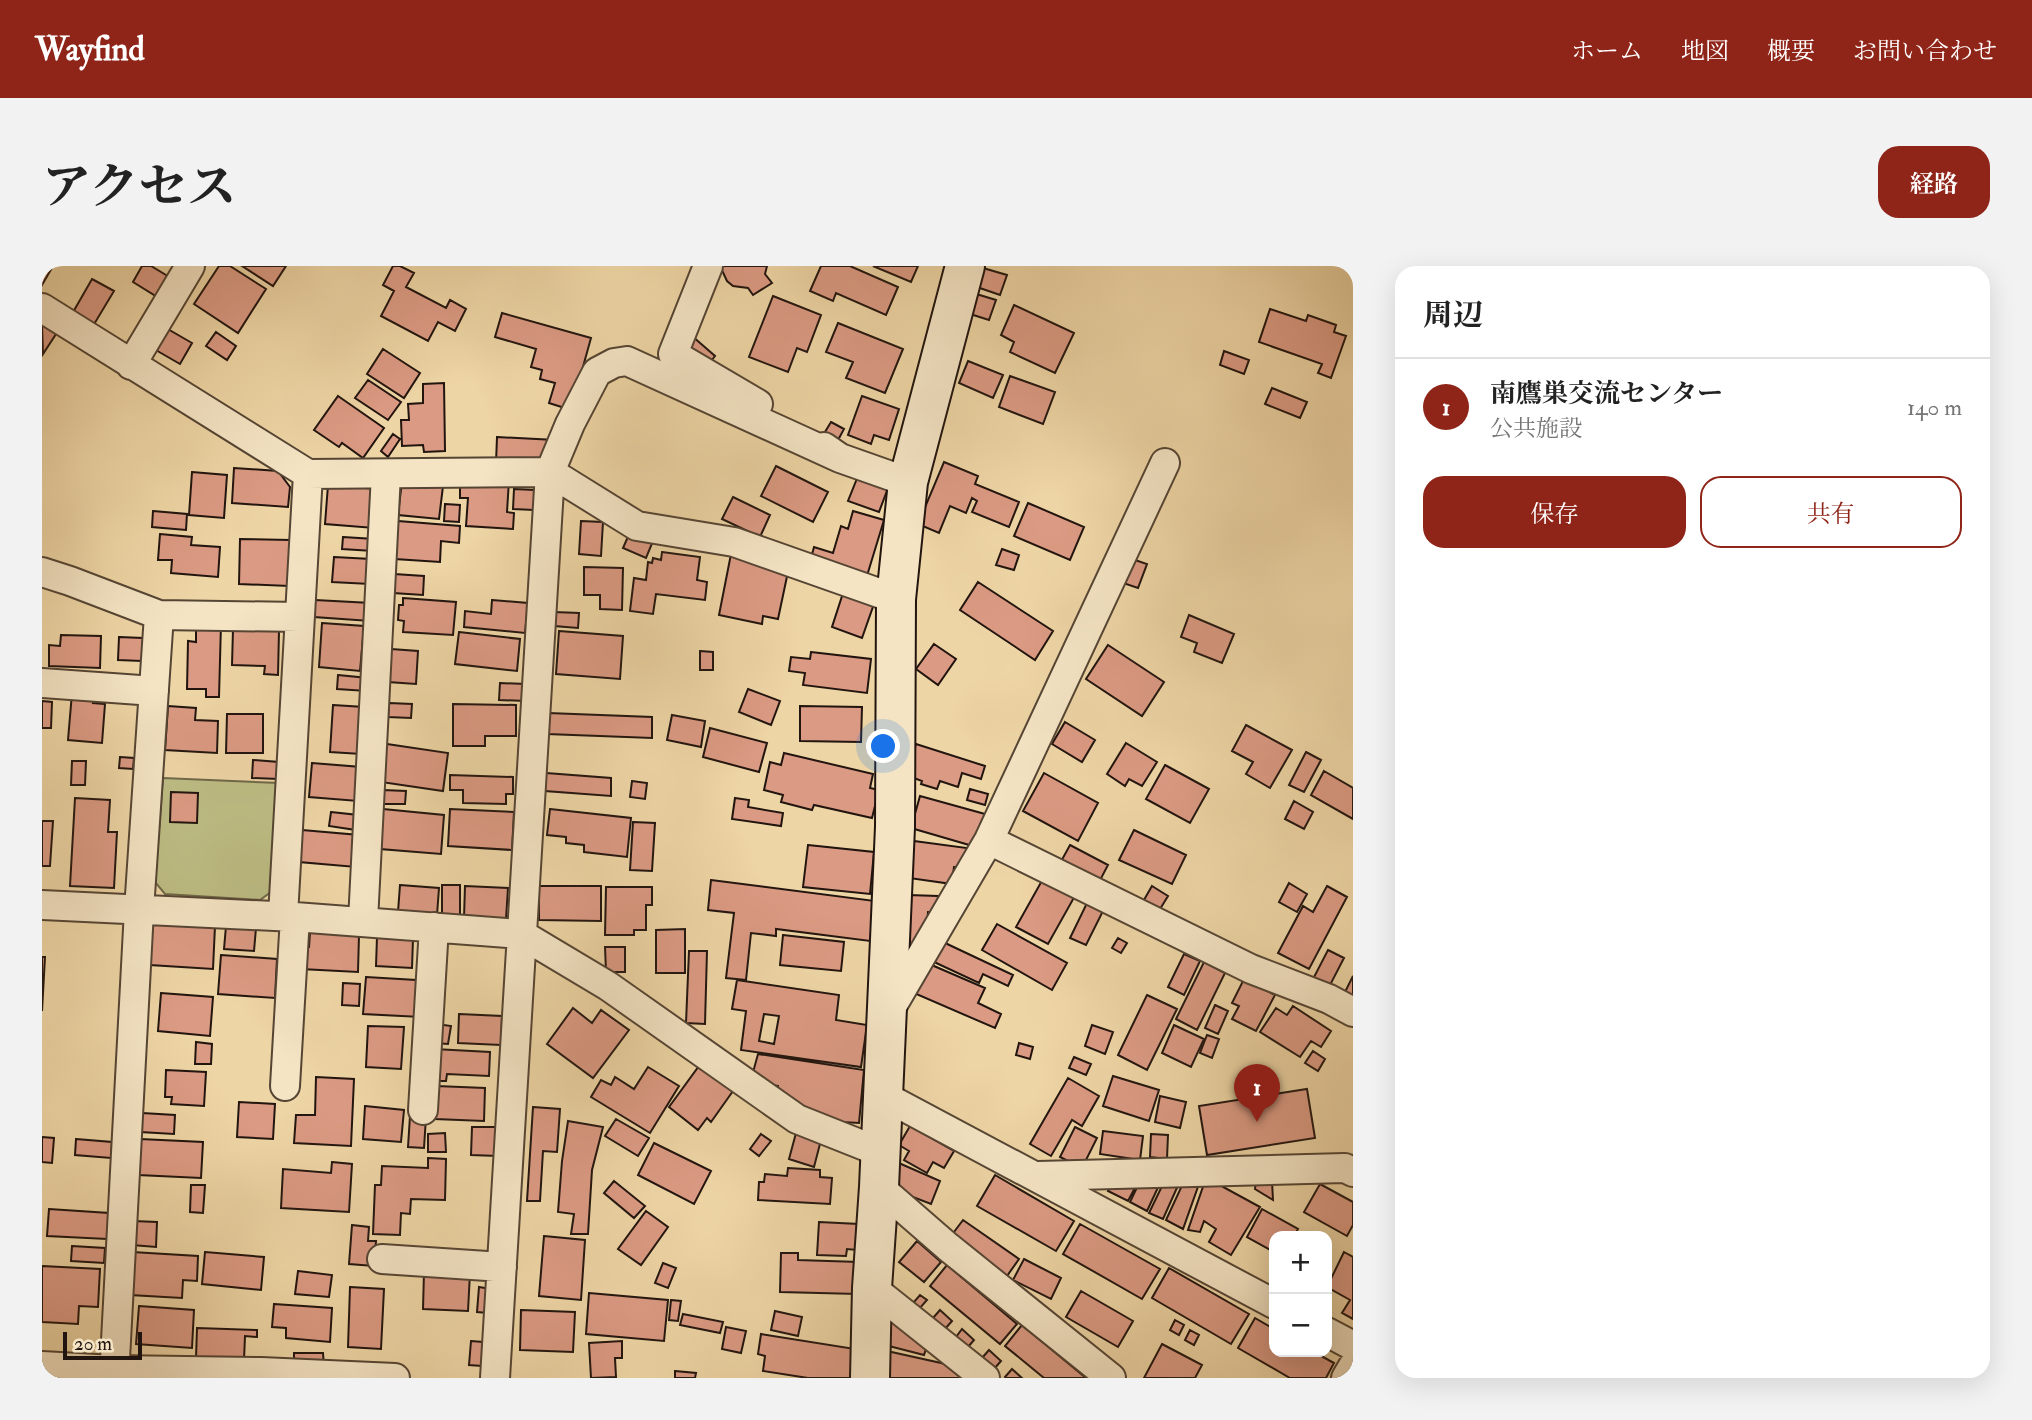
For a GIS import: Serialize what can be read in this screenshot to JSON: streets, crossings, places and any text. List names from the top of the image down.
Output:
{
  "scale_bar": "20 m",
  "page": {
    "header": "Wayfind",
    "nav": [
      "ホーム",
      "地図",
      "概要",
      "お問い合わせ"
    ],
    "buttons": [
      "経路",
      ["保存", "共有"]
    ],
    "title": "アクセス",
    "heading": "周辺",
    "list": [
      {
        "mark": "1",
        "name": "南鷹巣交流センター",
        "note": "公共施設",
        "value": "140 m"
      }
    ],
    "pins": "1",
    "map_buttons": ["+", "−"],
    "scale": "20 m"
  }
}
